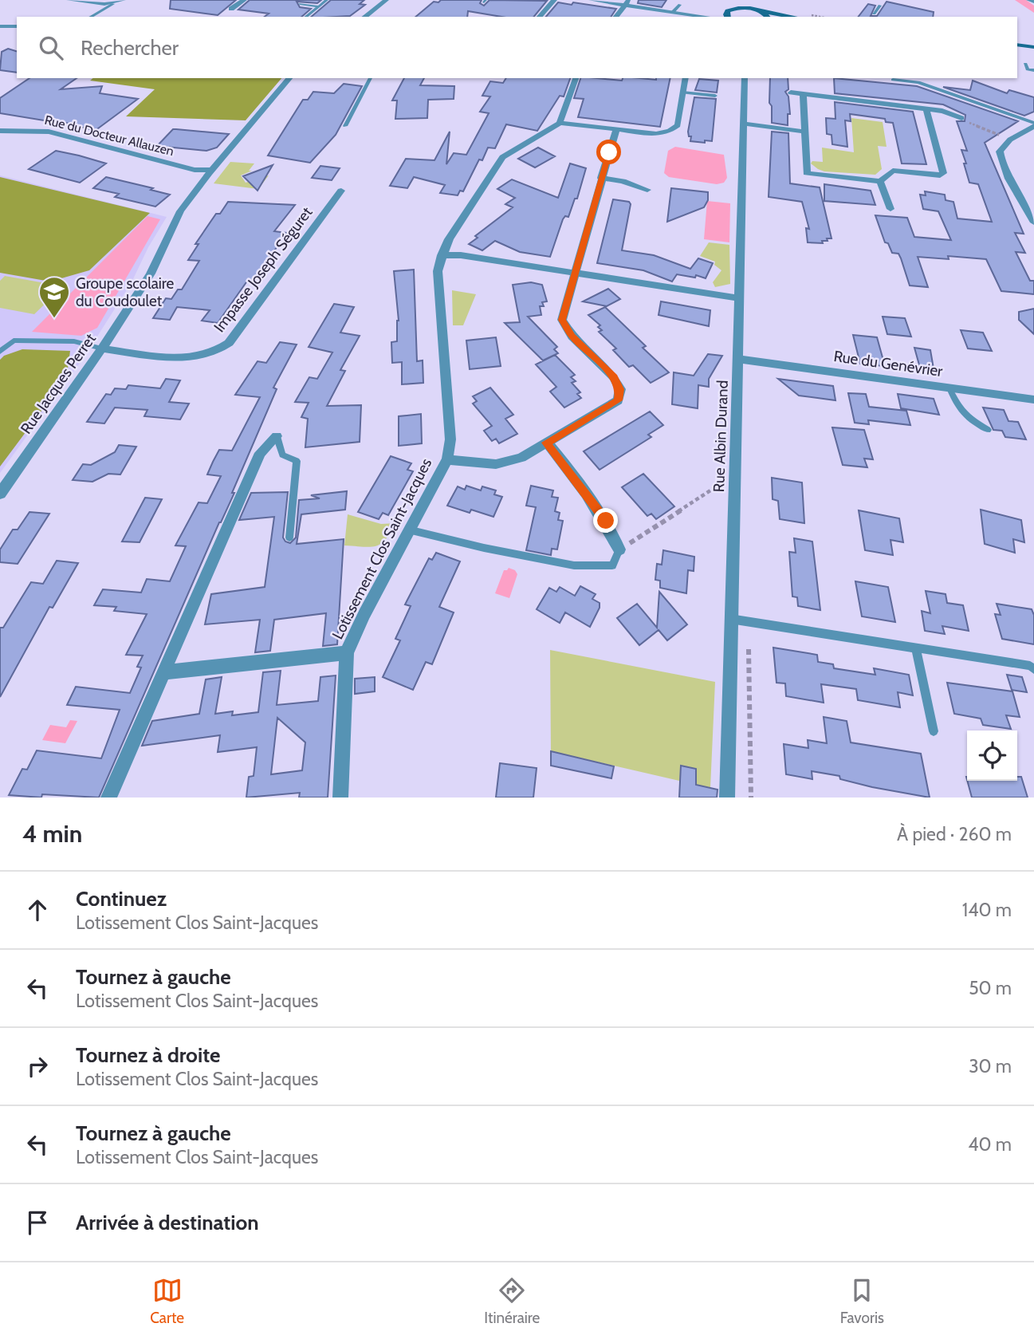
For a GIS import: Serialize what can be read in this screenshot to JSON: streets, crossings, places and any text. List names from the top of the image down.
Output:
{
  "streets": {
    "street": [
      "Rue du Docteur Allauzen",
      "Impasse Joseph Séguret",
      "Rue du Genévrier",
      "Rue Jacques Perret",
      "Rue Albin Durand",
      "Lotissement Clos Saint-Jacques"
    ]
  },
  "crossings": [
    ["Rue du Docteur Allauzen", "Rue Jacques Perret"],
    ["Impasse Joseph Séguret", "Rue Jacques Perret"],
    ["Rue du Genévrier", "Rue Albin Durand"]
  ],
  "places": {
    "school or university": ["Groupe scolaire du Coudoulet"]
  },
  "page": {
    "search": "Rechercher",
    "heading": ["4 min", "À pied · 260 m"],
    "list": [
      ["Continuez", "Lotissement Clos Saint-Jacques", "140 m"],
      ["Tournez à gauche", "Lotissement Clos Saint-Jacques", "50 m"],
      ["Tournez à droite", "Lotissement Clos Saint-Jacques", "30 m"],
      ["Tournez à gauche", "Lotissement Clos Saint-Jacques", "40 m"],
      "Arrivée à destination"
    ],
    "nav": ["Carte", "Itinéraire", "Favoris"]
  }
}
